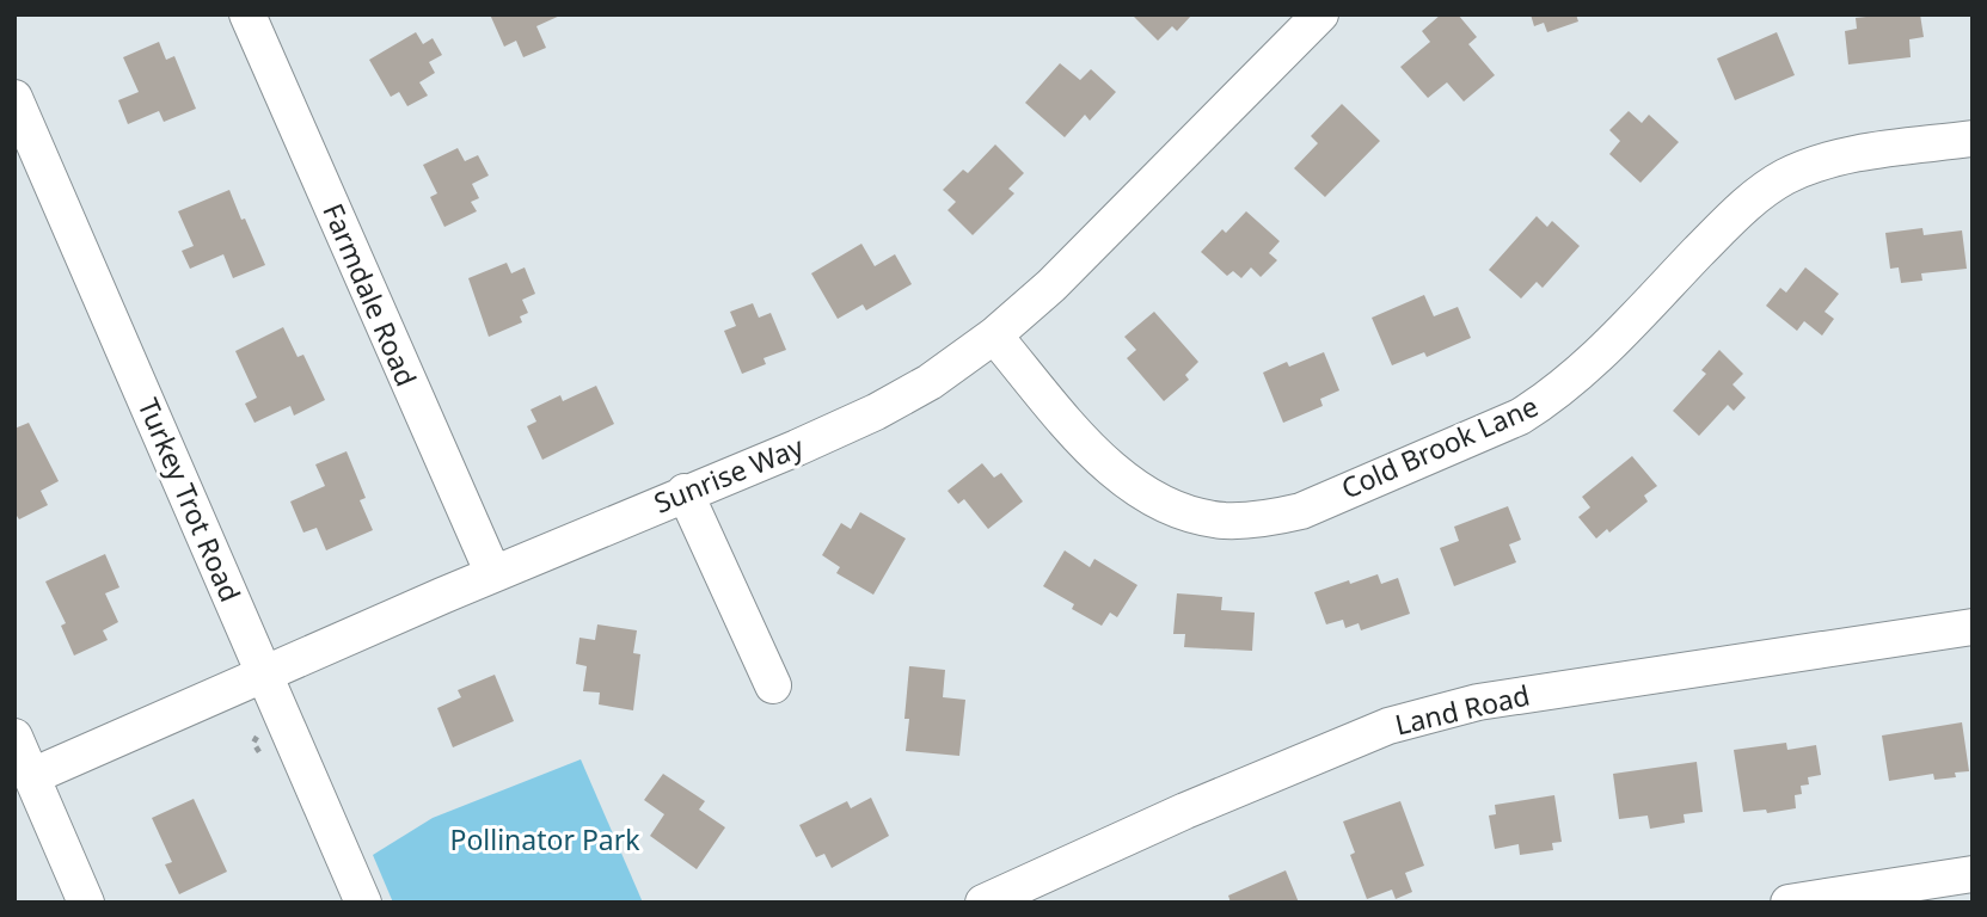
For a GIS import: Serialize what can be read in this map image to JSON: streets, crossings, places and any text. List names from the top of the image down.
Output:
{
  "streets": {
    "street": [
      "Farmdale Road",
      "Cold Brook Lane",
      "Sunrise Way",
      "Turkey Trot Road",
      "Land Road"
    ]
  },
  "crossings": [
    ["Farmdale Road", "Sunrise Way"],
    ["Cold Brook Lane", "Sunrise Way"],
    ["Sunrise Way", "Turkey Trot Road"]
  ],
  "parks": ["Pollinator Park"]
}
